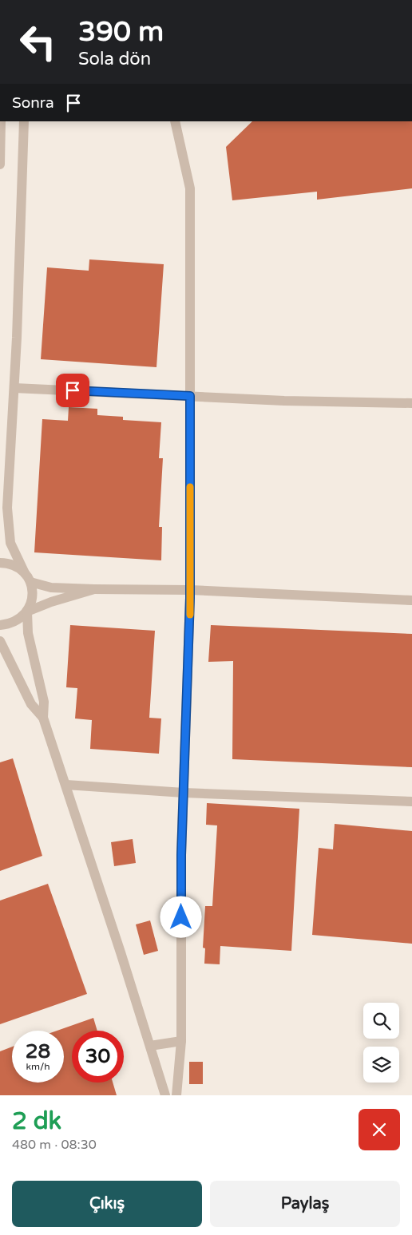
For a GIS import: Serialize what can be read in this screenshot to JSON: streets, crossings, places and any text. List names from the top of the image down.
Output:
{
  "page": {
    "turn": ["390 m", "Sola dön"],
    "then": "Sonra",
    "speed": "28 km/h",
    "limit": "30",
    "heading": ["2 dk", "480 m · 08:30"],
    "buttons": ["Çıkış", "Paylaş"]
  }
}
